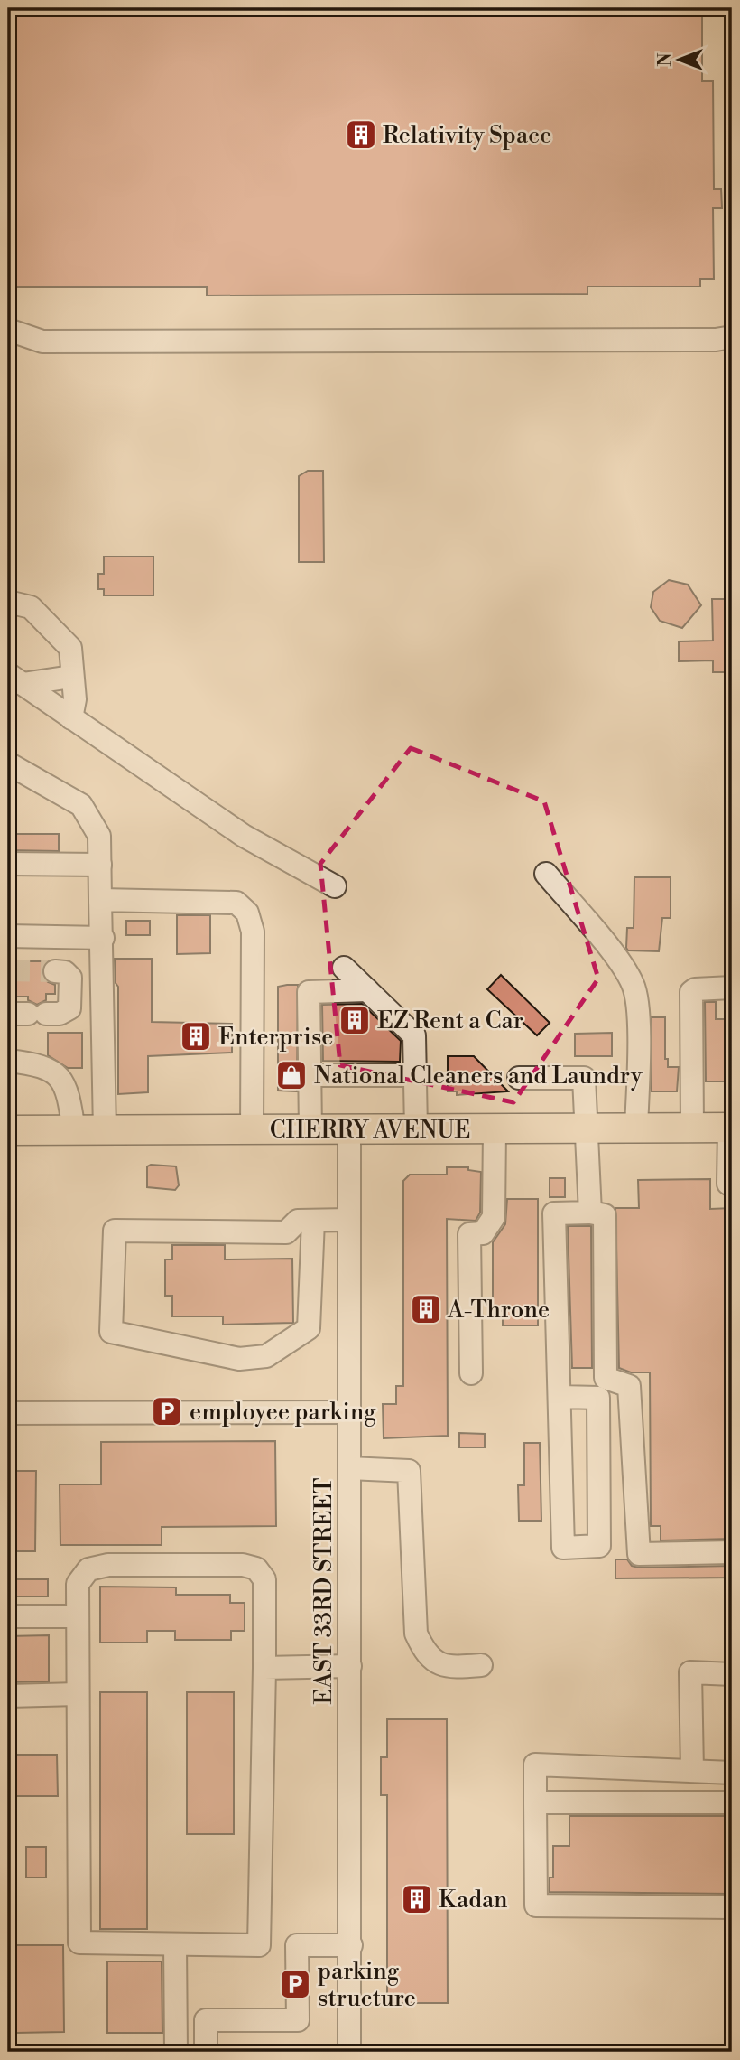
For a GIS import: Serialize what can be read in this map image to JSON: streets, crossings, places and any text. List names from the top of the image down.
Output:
{
  "streets": {
    "main road": ["CHERRY AVENUE"],
    "street": ["EAST 33RD STREET"]
  },
  "crossings": [
    ["CHERRY AVENUE", "EAST 33RD STREET"]
  ],
  "places": {
    "building": [
      "Relativity Space",
      "EZ Rent a Car",
      "Enterprise",
      "A-Throne",
      "Kadan"
    ],
    "shop": ["National Cleaners and Laundry"],
    "parking": ["employee parking", "parking structure"]
  },
  "north": "left"
}
